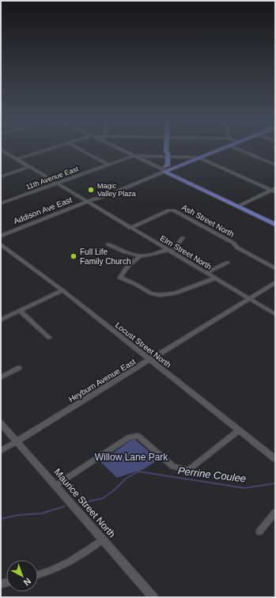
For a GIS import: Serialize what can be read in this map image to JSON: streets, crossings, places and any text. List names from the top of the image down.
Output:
{
  "streets": {
    "main road": ["Addison Ave East"],
    "street": [
      "11th Avenue East",
      "Ash Street North",
      "Elm Street North",
      "Locust Street North",
      "Heyburn Avenue East",
      "Maurice Street North"
    ]
  },
  "crossings": [
    ["11th Avenue East", "Elm Street North"],
    ["Addison Ave East", "Elm Street North"],
    ["Ash Street North", "Elm Street North"],
    ["Elm Street North", "Heyburn Avenue East"],
    ["Locust Street North", "Heyburn Avenue East"],
    ["Heyburn Avenue East", "Maurice Street North"]
  ],
  "water": ["Perrine Coulee"],
  "parks": ["Willow Lane Park"],
  "places": ["Magic Valley Plaza", "Full Life Family Church"],
  "north": "bottom right"
}
